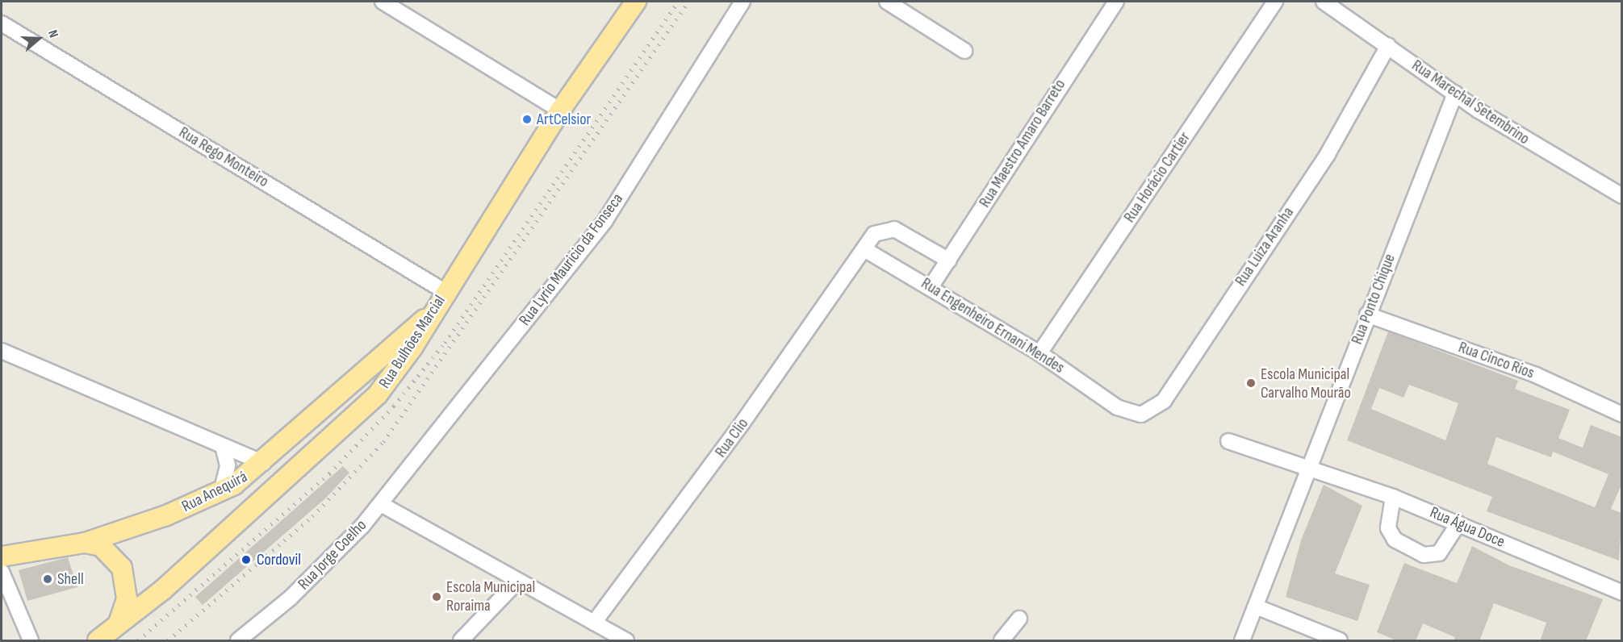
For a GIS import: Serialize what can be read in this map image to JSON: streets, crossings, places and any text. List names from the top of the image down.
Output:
{
  "streets": {
    "main road": ["Rua Bulhões Marcial", "Rua Anequirá"],
    "street": [
      "Rua Marechal Setembrino",
      "Rua Maestro Amaro Barreto",
      "Rua Rego Monteiro",
      "Rua Horácio Cartier",
      "Rua Luiza Aranha",
      "Rua Lyrio Mauricio da Fonseca",
      "Rua Ponto Chique",
      "Rua Engenheiro Ernani Mendes",
      "Rua Cinco Rios",
      "Rua Clio",
      "Rua Água Doce",
      "Rua Jorge Coelho"
    ]
  },
  "crossings": [
    ["Rua Marechal Setembrino", "Rua Luiza Aranha"],
    ["Rua Marechal Setembrino", "Rua Ponto Chique"],
    ["Rua Maestro Amaro Barreto", "Rua Engenheiro Ernani Mendes"],
    ["Rua Maestro Amaro Barreto", "Rua Clio"],
    ["Rua Rego Monteiro", "Rua Bulhões Marcial"],
    ["Rua Horácio Cartier", "Rua Engenheiro Ernani Mendes"],
    ["Rua Luiza Aranha", "Rua Engenheiro Ernani Mendes"],
    ["Rua Lyrio Mauricio da Fonseca", "Rua Jorge Coelho"],
    ["Rua Ponto Chique", "Rua Cinco Rios"],
    ["Rua Ponto Chique", "Rua Água Doce"],
    ["Rua Engenheiro Ernani Mendes", "Rua Clio"],
    ["Rua Bulhões Marcial", "Rua Anequirá"]
  ],
  "places": [
    "ArtCelsior",
    "Escola Municipal Carvalho Mourão",
    "Cordovil",
    "Shell",
    "Escola Municipal Roraima"
  ],
  "north": "right"
}
